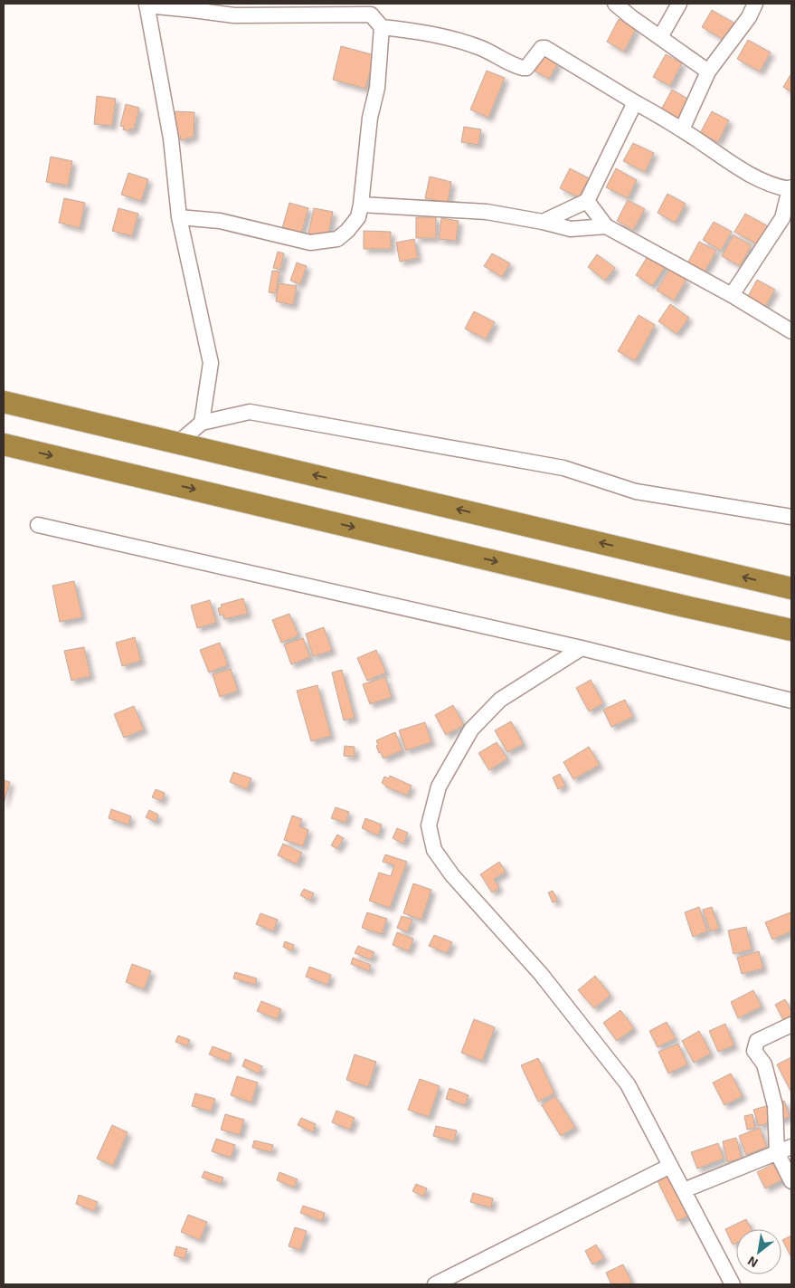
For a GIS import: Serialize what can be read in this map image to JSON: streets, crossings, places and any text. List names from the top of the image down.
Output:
{
  "north": "bottom left"
}
